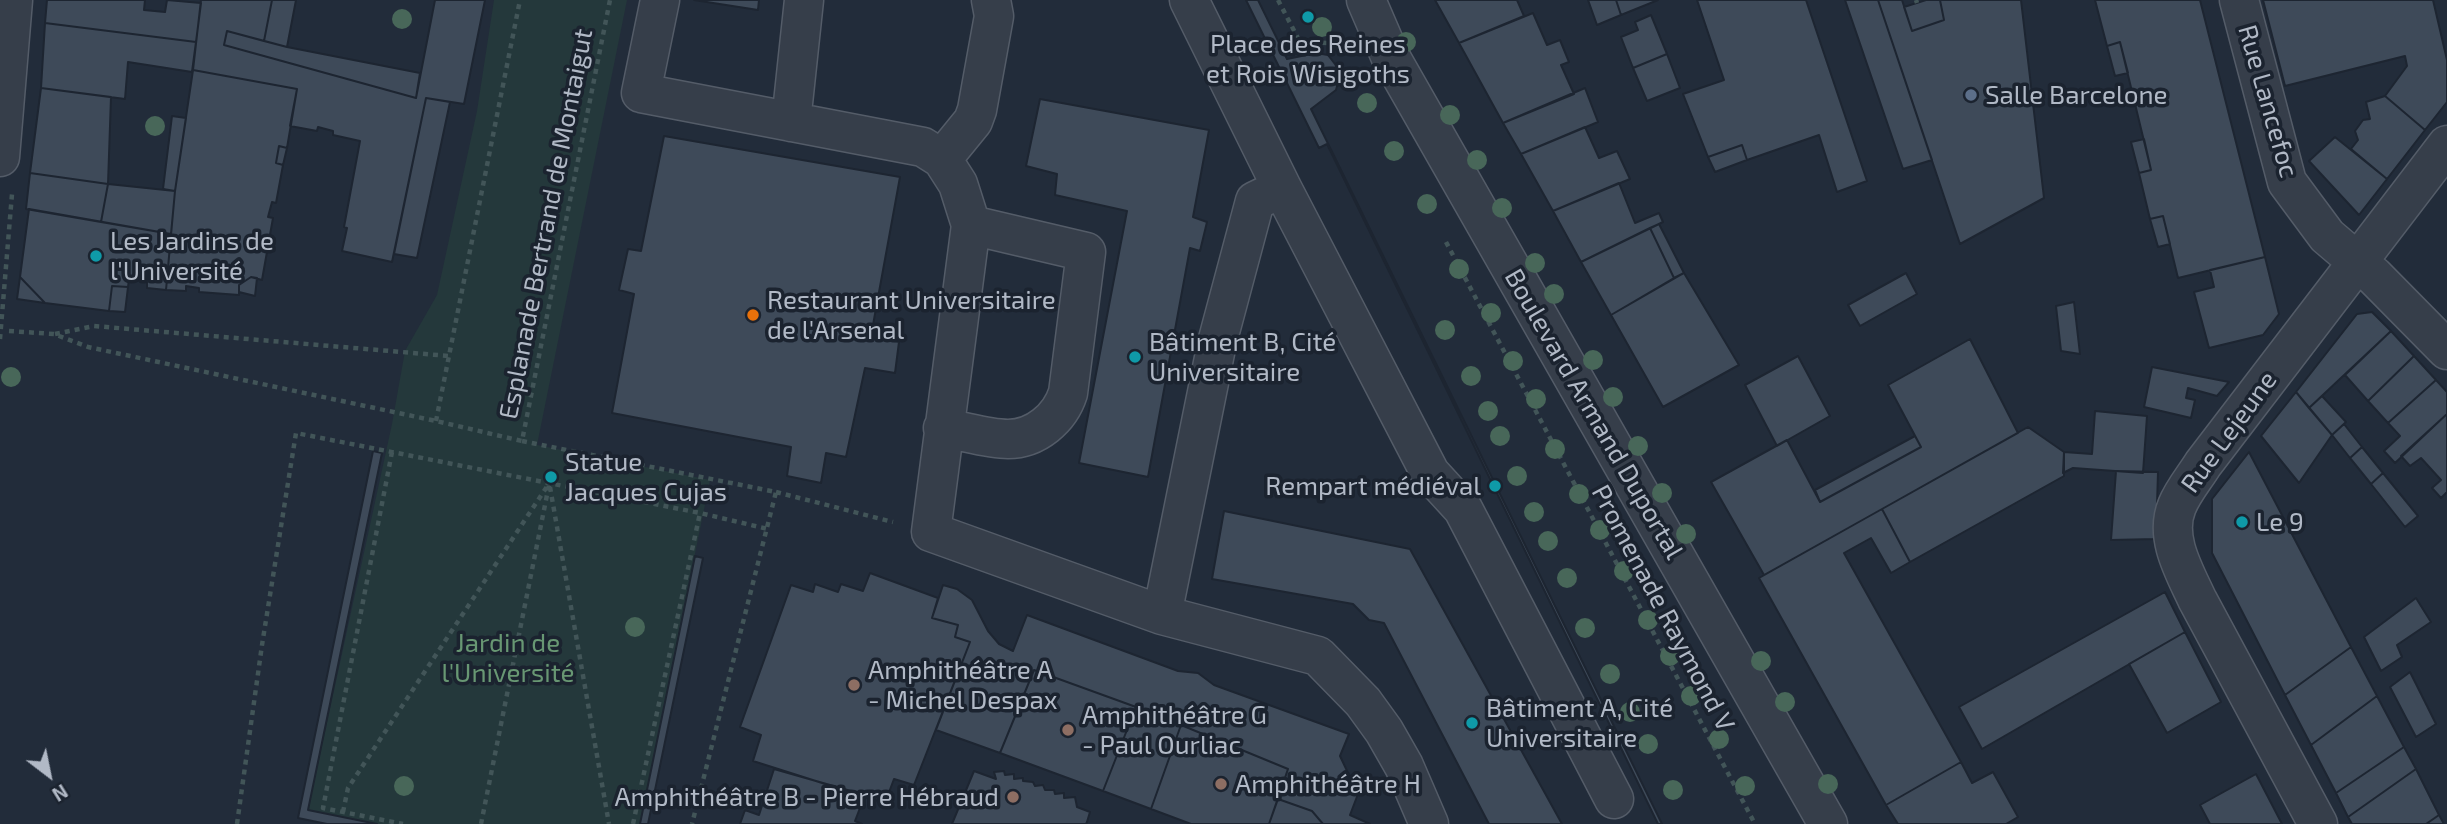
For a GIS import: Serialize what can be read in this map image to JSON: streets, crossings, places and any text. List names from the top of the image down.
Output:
{
  "streets": {
    "street": ["Rue Lancefoc", "Boulevard Armand Duportal", "Rue Lejeune"],
    "path": ["Esplanade Bertrand de Montaigut", "Promenade Raymond V"]
  },
  "crossings": [
    ["Rue Lancefoc", "Rue Lejeune"]
  ],
  "parks": ["Jardin de l'Université"],
  "places": [
    "Place des Reines et Rois Wisigoths",
    "Salle Barcelone",
    "Les Jardins de l'Université",
    "Restaurant Universitaire de l'Arsenal",
    "Bâtiment B, Cité Universitaire",
    "Statue Jacques Cujas",
    "Rempart médiéval",
    "Le 9",
    "Amphithéâtre A - Michel Despax",
    "Bâtiment A, Cité Universitaire",
    "Amphithéâtre G - Paul Ourliac",
    "Amphithéâtre H",
    "Amphithéâtre B - Pierre Hébraud"
  ],
  "north": "bottom right"
}
